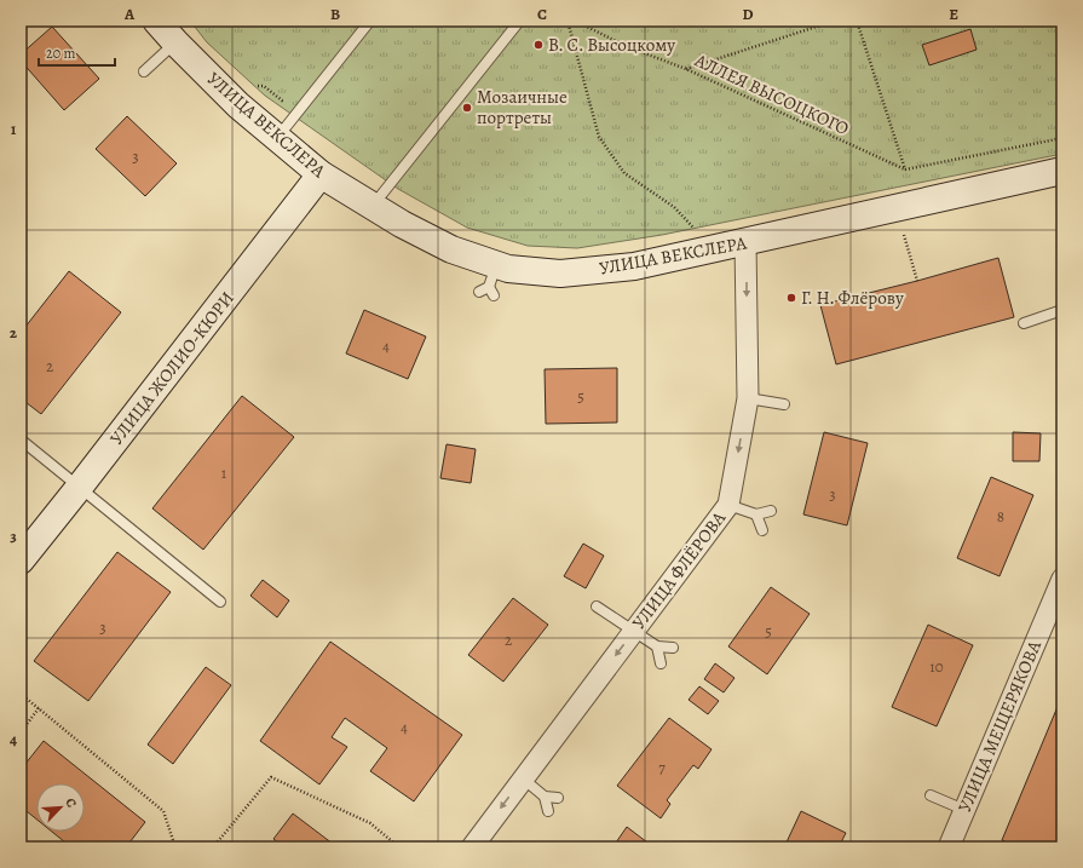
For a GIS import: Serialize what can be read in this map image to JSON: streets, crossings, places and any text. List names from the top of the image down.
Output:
{
  "streets": {
    "street": [
      "УЛИЦА ВЕКСЛЕРА",
      "УЛИЦА ЖОЛИО-КЮРИ",
      "УЛИЦА ФЛЁРОВА",
      "УЛИЦА МЕЩЕРЯКОВА"
    ],
    "path": ["АЛЛЕЯ ВЫСОЦКОГО"]
  },
  "crossings": [
    ["УЛИЦА ВЕКСЛЕРА", "УЛИЦА ЖОЛИО-КЮРИ"],
    ["УЛИЦА ВЕКСЛЕРА", "УЛИЦА ФЛЁРОВА"]
  ],
  "one_way": ["УЛИЦА ФЛЁРОВА"],
  "places": ["В. С. Высоцкому", "Мозаичные портреты", "Г. Н. Флёрову"],
  "house_numbers": [
    "3",
    "4",
    "2",
    "5",
    "1",
    "3",
    "8",
    "3",
    "5",
    "2",
    "10",
    "4",
    "7"
  ],
  "scale_bar": "20 m",
  "north": "top right",
  "grid": {
    "columns": [
      "A",
      "B",
      "C",
      "D",
      "E"
    ],
    "rows": [
      "1",
      "2",
      "3",
      "4"
    ]
  }
}
